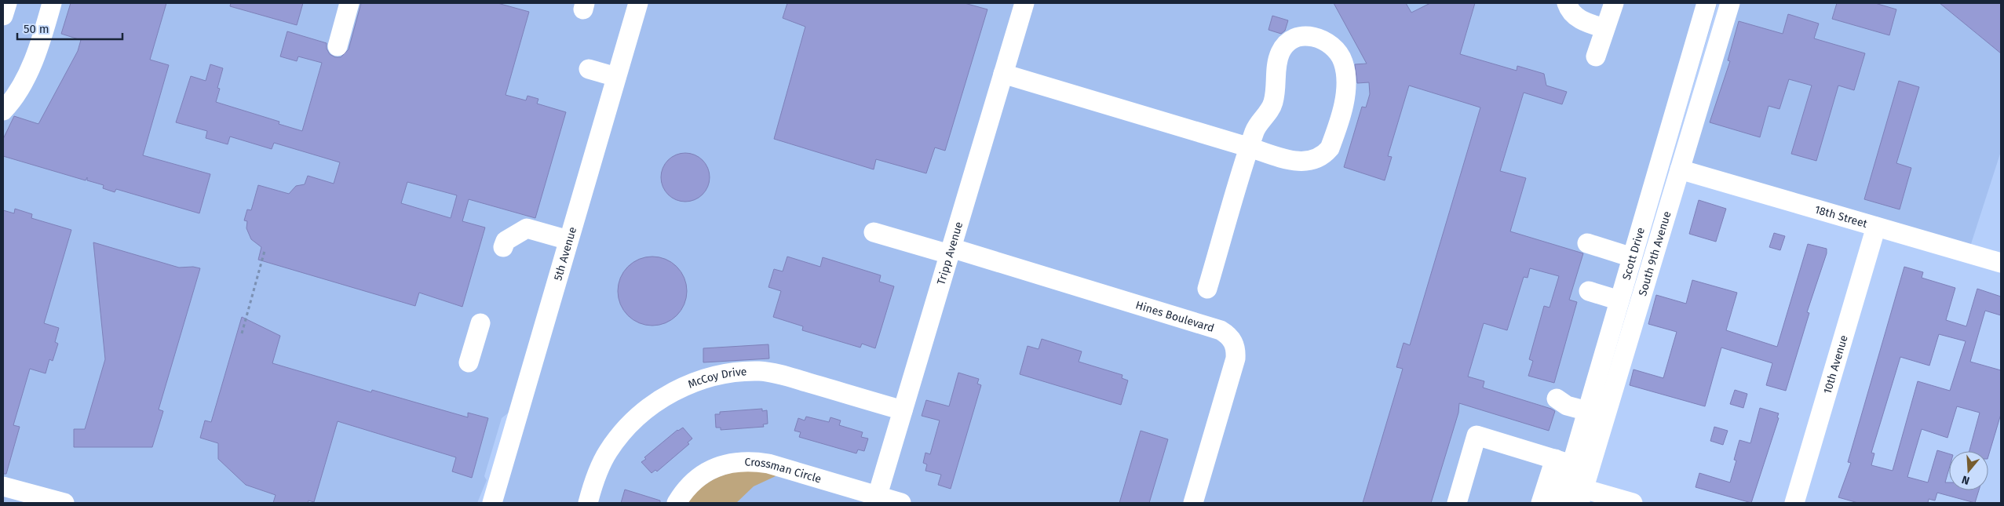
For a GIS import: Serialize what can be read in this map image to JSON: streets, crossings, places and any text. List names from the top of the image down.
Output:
{
  "streets": {
    "street": [
      "18th Street",
      "Tripp Avenue",
      "Scott Drive",
      "5th Avenue",
      "South 9th Avenue",
      "Hines Boulevard",
      "10th Avenue",
      "McCoy Drive",
      "Crossman Circle"
    ]
  },
  "crossings": [
    ["18th Street", "South 9th Avenue"],
    ["18th Street", "10th Avenue"],
    ["Tripp Avenue", "Hines Boulevard"],
    ["Tripp Avenue", "McCoy Drive"],
    ["Tripp Avenue", "Crossman Circle"]
  ],
  "scale_bar": "50 m",
  "north": "bottom"
}
